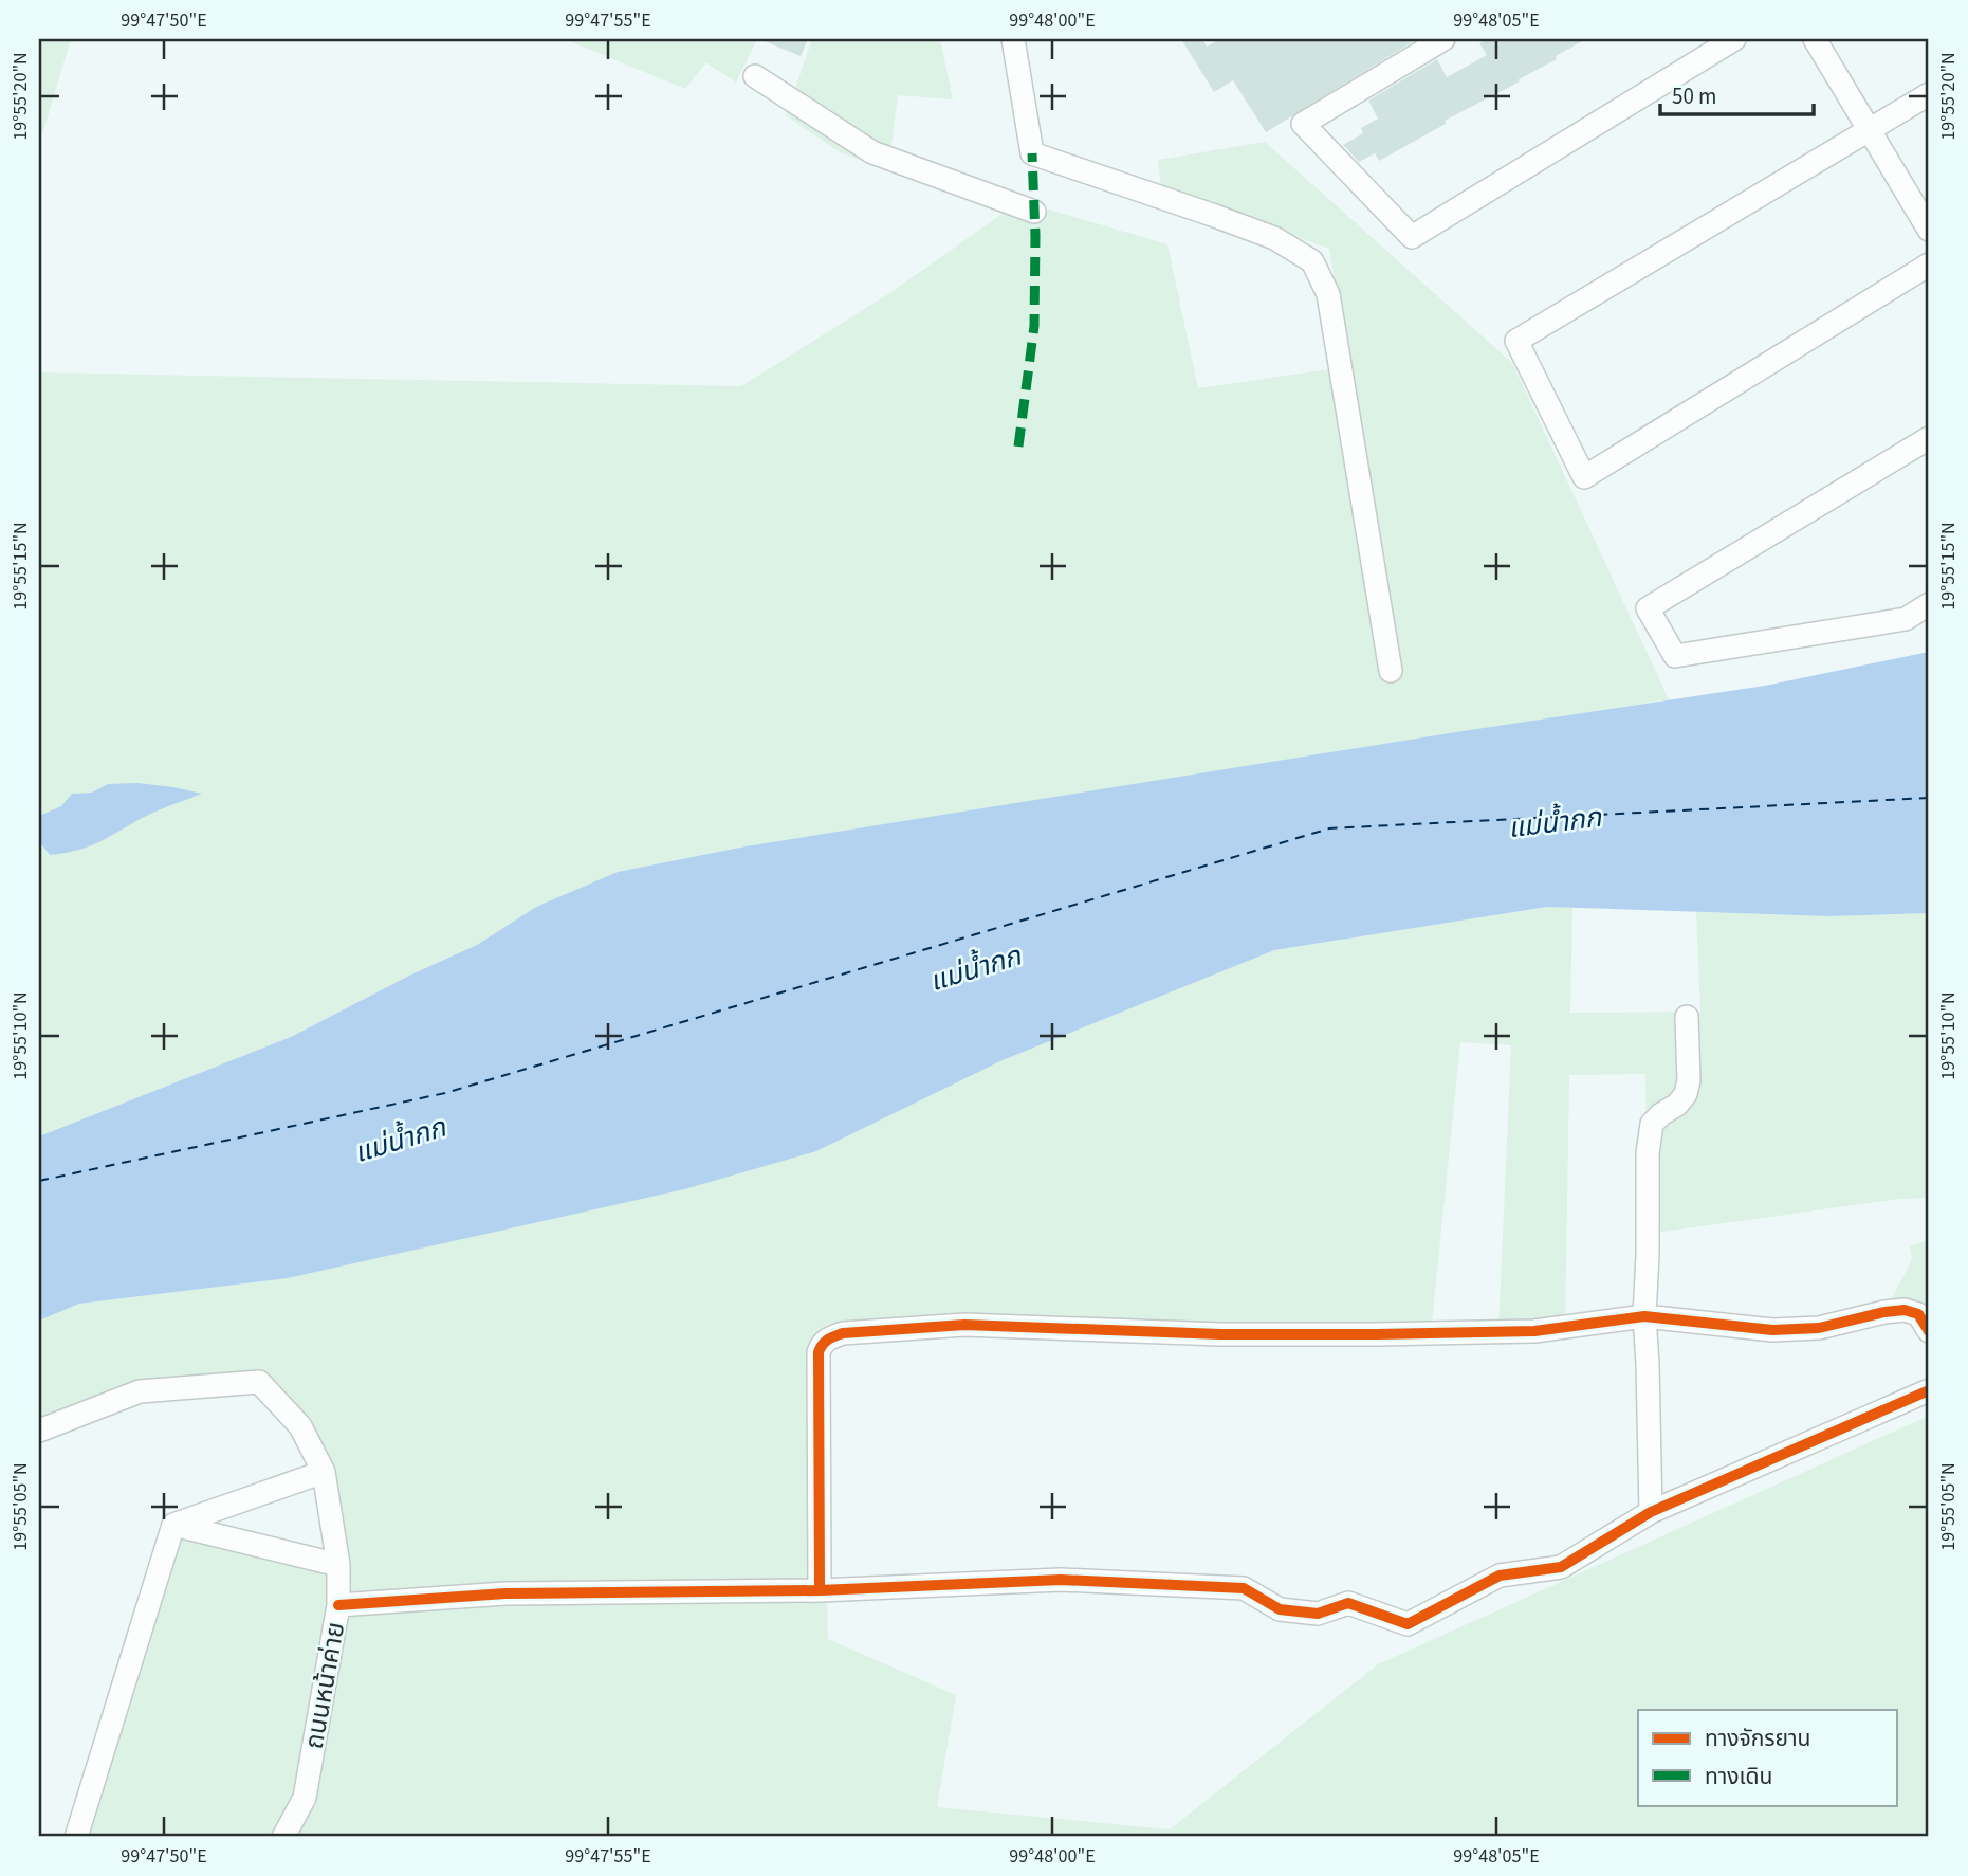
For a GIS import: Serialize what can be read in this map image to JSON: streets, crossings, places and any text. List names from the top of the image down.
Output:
{
  "streets": {
    "street": ["ถนนหน้าค่าย"]
  },
  "water": ["แม่น้ำกก"],
  "legend": ["ทางจักรยาน", "ทางเดิน"],
  "scale_bar": "50 m",
  "coordinates": [
    "99°47'50\"E",
    "99°47'55\"E",
    "99°48'00\"E",
    "99°48'05\"E",
    "19°55'20\"N",
    "19°55'15\"N",
    "19°55'10\"N",
    "19°55'05\"N"
  ]
}
